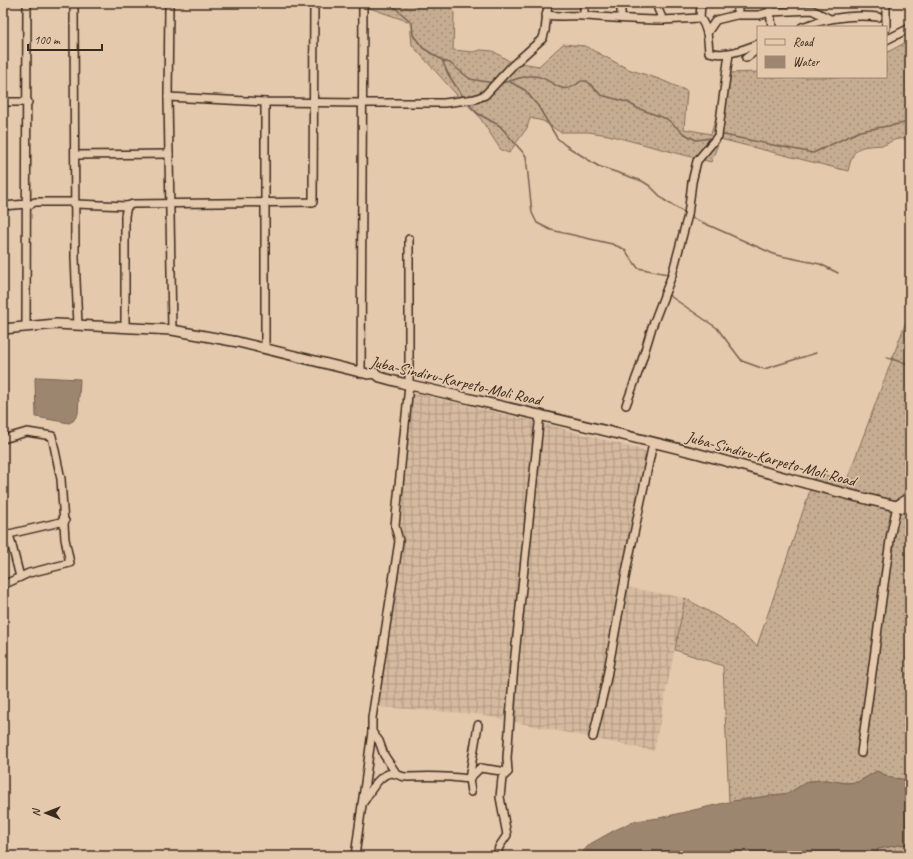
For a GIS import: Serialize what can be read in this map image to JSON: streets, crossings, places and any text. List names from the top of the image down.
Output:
{
  "streets": {
    "main road": ["Juba-Sindiru-Karpeto-Moli Road"]
  },
  "legend": ["Road", "Water"],
  "scale_bar": "100 m",
  "north": "left"
}
